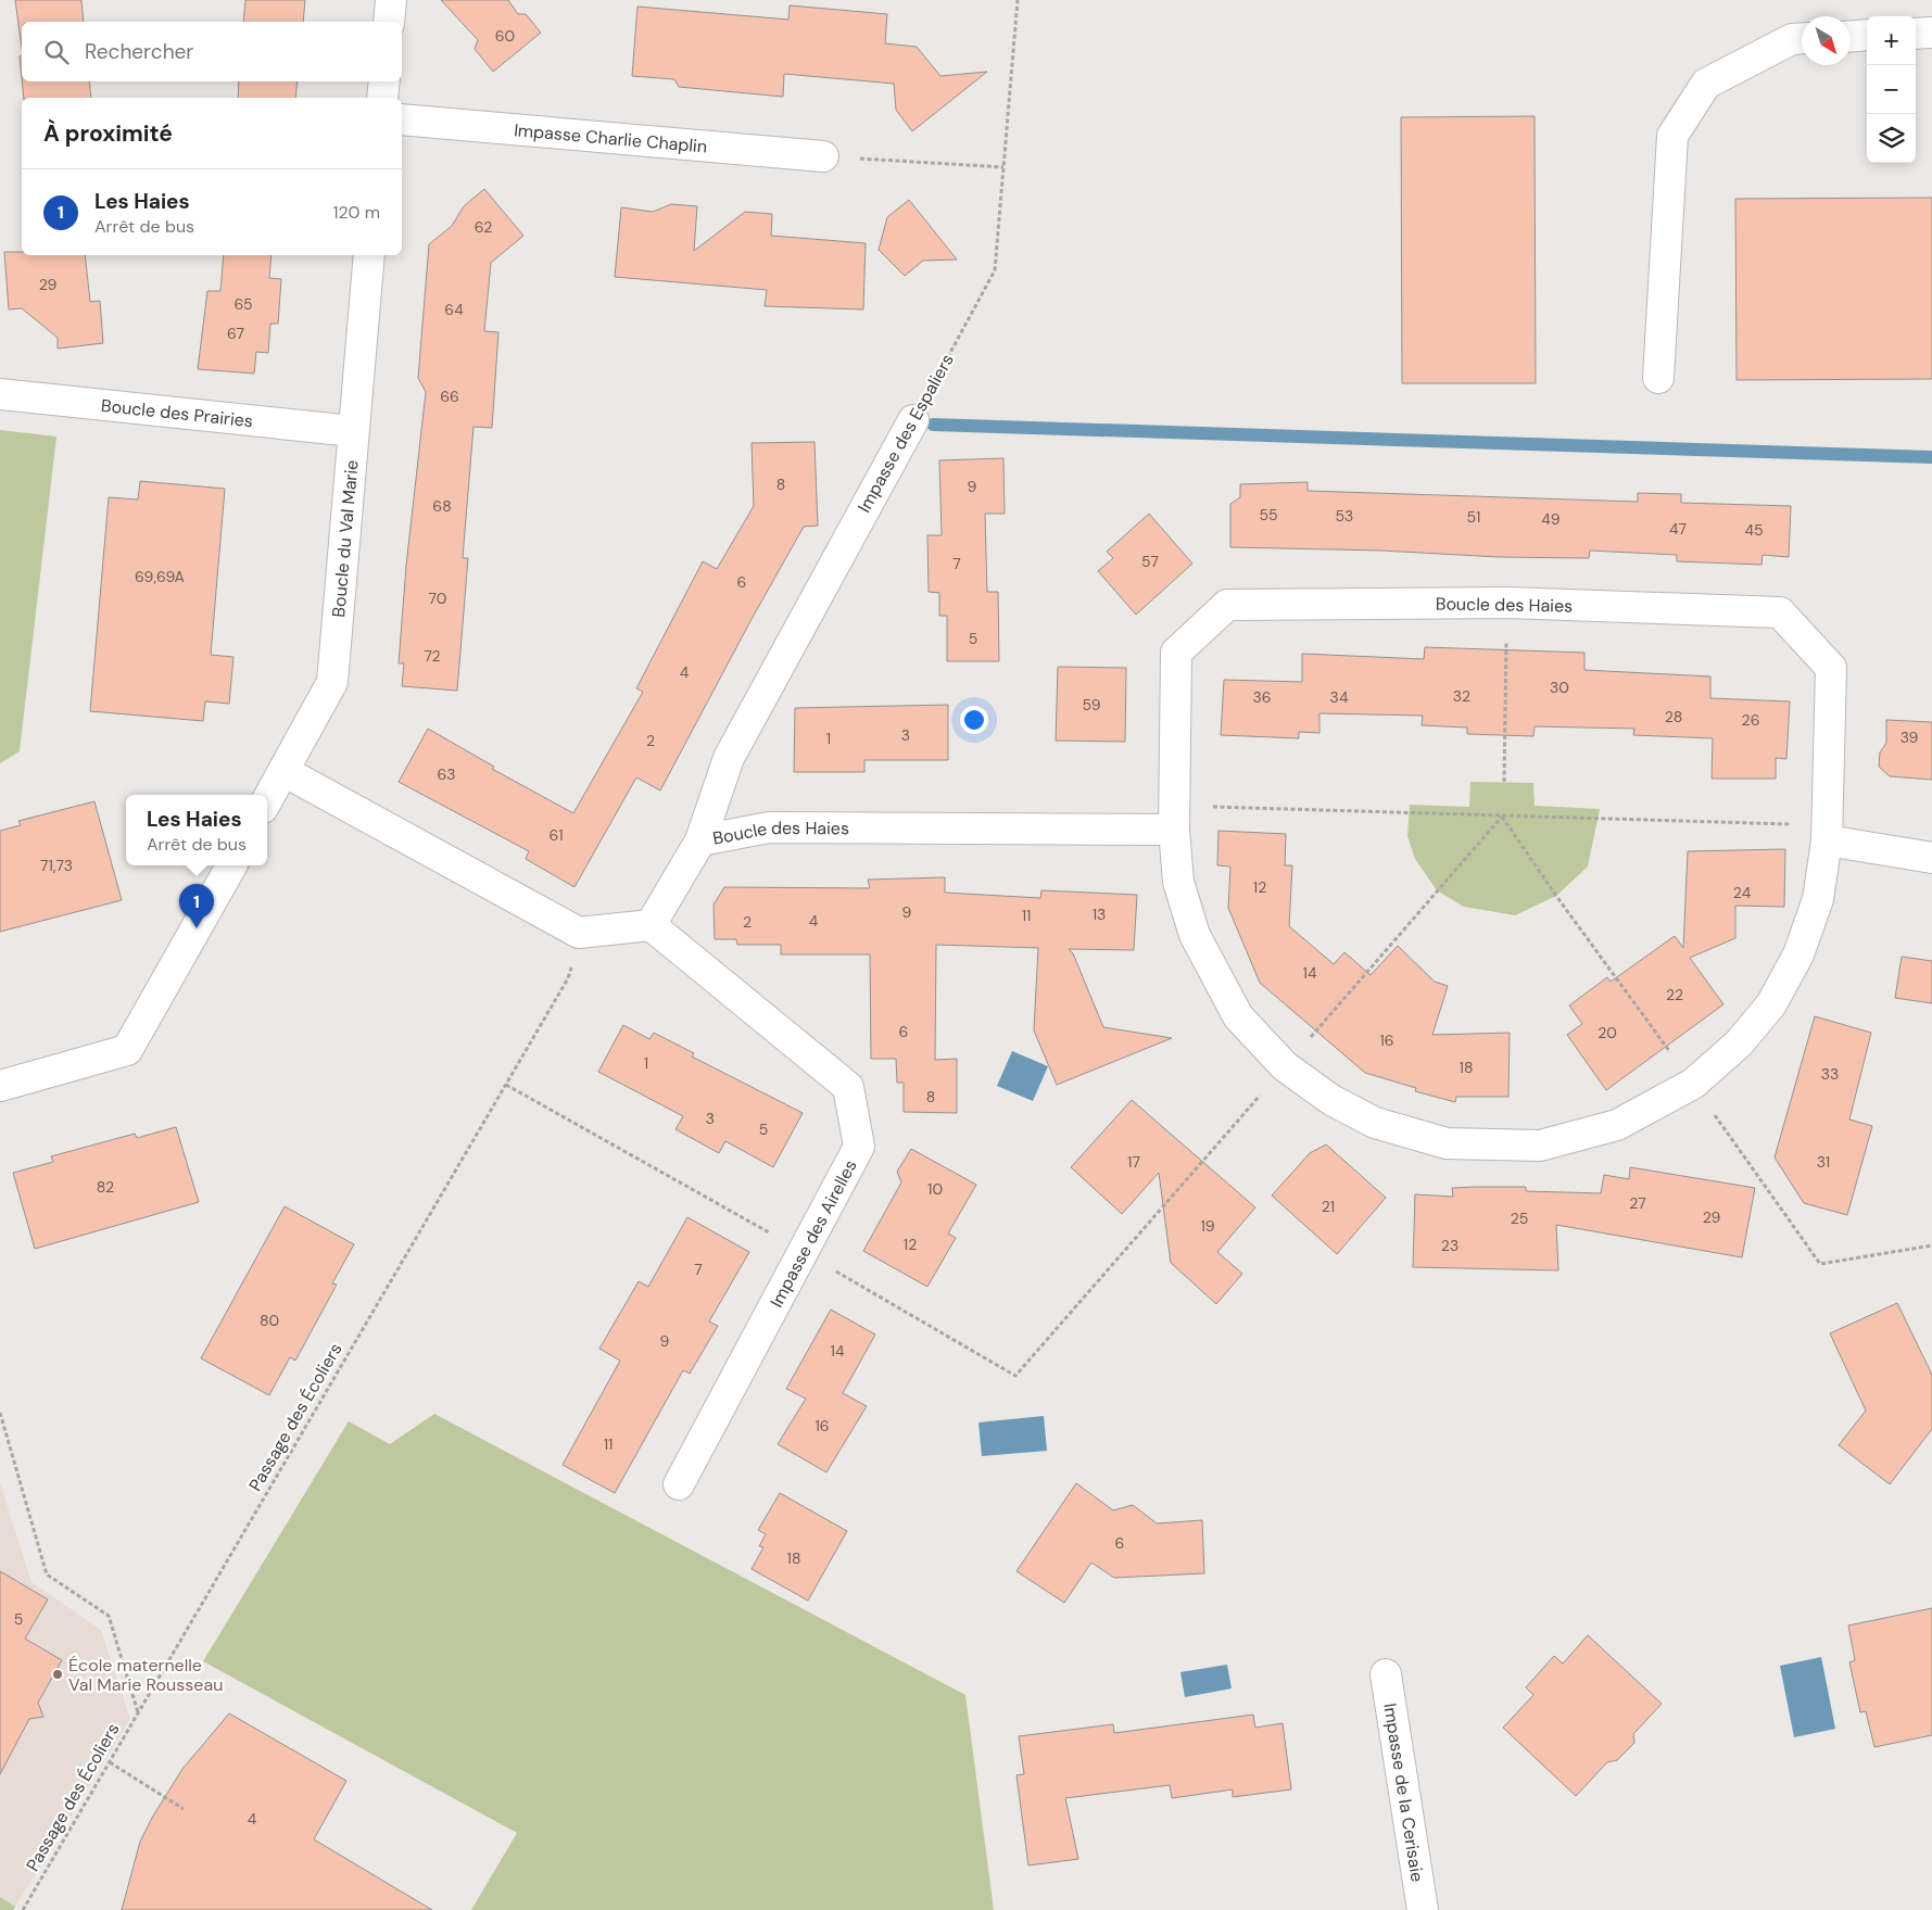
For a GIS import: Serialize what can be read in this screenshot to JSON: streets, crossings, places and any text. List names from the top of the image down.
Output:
{
  "streets": {
    "street": [
      "Impasse Charlie Chaplin",
      "Boucle des Prairies",
      "Impasse des Espaliers",
      "Boucle du Val Marie",
      "Boucle des Haies",
      "Impasse des Airelles",
      "Impasse de la Cerisaie"
    ],
    "path": ["Passage des Écoliers"]
  },
  "crossings": [
    ["Boucle des Prairies", "Boucle du Val Marie"],
    ["Impasse des Espaliers", "Boucle des Haies"],
    ["Boucle des Haies", "Impasse des Airelles"]
  ],
  "places": ["École maternelle Val Marie Rousseau"],
  "house_numbers": [
    "60",
    "62",
    "29",
    "65",
    "64",
    "67",
    "66",
    "8",
    "9",
    "68",
    "55",
    "53",
    "51",
    "49",
    "47",
    "45",
    "57",
    "7",
    "69,69A",
    "6",
    "70",
    "5",
    "72",
    "4",
    "30",
    "32",
    "36",
    "34",
    "59",
    "28",
    "26",
    "3",
    "39",
    "1",
    "2",
    "63",
    "61",
    "71,73",
    "12",
    "24",
    "9",
    "13",
    "11",
    "4",
    "2",
    "14",
    "22",
    "6",
    "20",
    "16",
    "1",
    "18",
    "33",
    "8",
    "3",
    "5",
    "17",
    "31",
    "82",
    "10",
    "27",
    "21",
    "29",
    "25",
    "19",
    "12",
    "23",
    "7",
    "80",
    "9",
    "14",
    "16",
    "11",
    "6",
    "18",
    "5",
    "4"
  ],
  "north": "bottom right",
  "page": {
    "map_buttons": ["+", "−"],
    "search": "Rechercher",
    "heading": "À proximité",
    "list": [
      {
        "mark": "1",
        "name": "Les Haies",
        "note": "Arrêt de bus",
        "value": "120 m"
      }
    ],
    "popup": ["Les Haies", "Arrêt de bus"],
    "pins": "1"
  }
}
